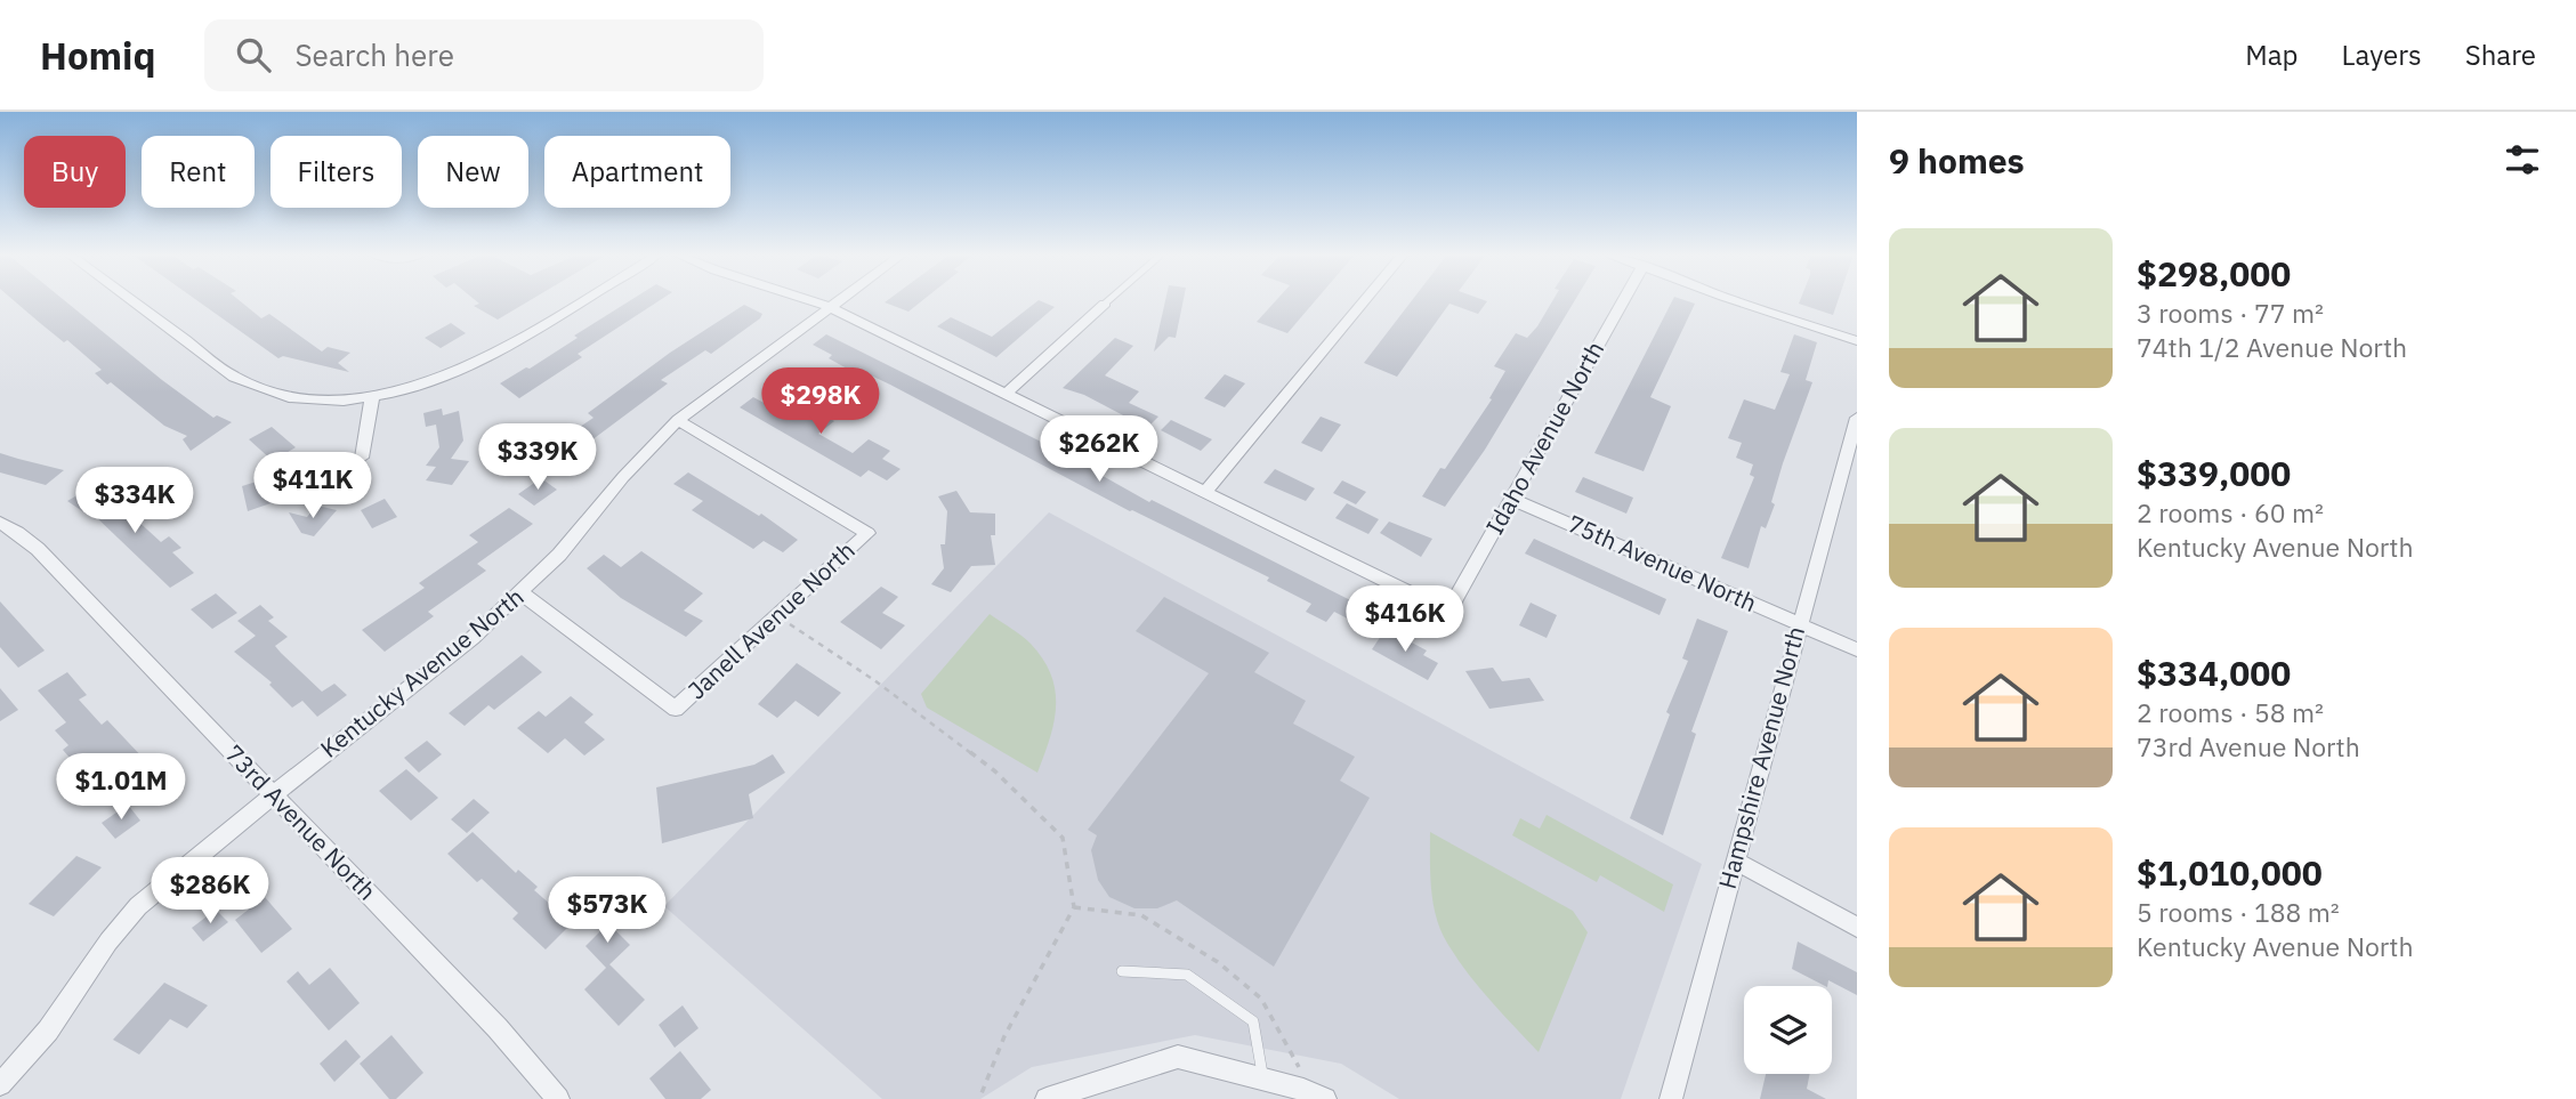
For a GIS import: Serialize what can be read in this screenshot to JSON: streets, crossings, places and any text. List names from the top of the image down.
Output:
{
  "streets": {
    "street": [
      "Idaho Avenue North",
      "75th Avenue North",
      "Janell Avenue North",
      "Kentucky Avenue North",
      "Hampshire Avenue North",
      "73rd Avenue North"
    ]
  },
  "crossings": [
    ["Idaho Avenue North", "75th Avenue North"],
    ["75th Avenue North", "Hampshire Avenue North"],
    ["Janell Avenue North", "Kentucky Avenue North"],
    ["Kentucky Avenue North", "73rd Avenue North"]
  ],
  "page": {
    "header": "Homiq",
    "search": "Search here",
    "nav": ["Map", "Layers", "Share"],
    "heading": "9 homes",
    "chip": [
      "Buy",
      "Rent",
      "Filters",
      "New",
      "Apartment"
    ],
    "list": [
      {
        "name": "$298,000",
        "note": "3 rooms · 77 m² · 74th 1/2 Avenue North"
      },
      {
        "name": "$339,000",
        "note": "2 rooms · 60 m² · Kentucky Avenue North"
      },
      {
        "name": "$334,000",
        "note": "2 rooms · 58 m² · 73rd Avenue North"
      },
      {
        "name": "$1,010,000",
        "note": "5 rooms · 188 m² · Kentucky Avenue North"
      }
    ],
    "price": [
      "$298K",
      "$262K",
      "$339K",
      "$411K",
      "$334K",
      "$416K",
      "$1.01M",
      "$286K",
      "$573K"
    ]
  }
}
